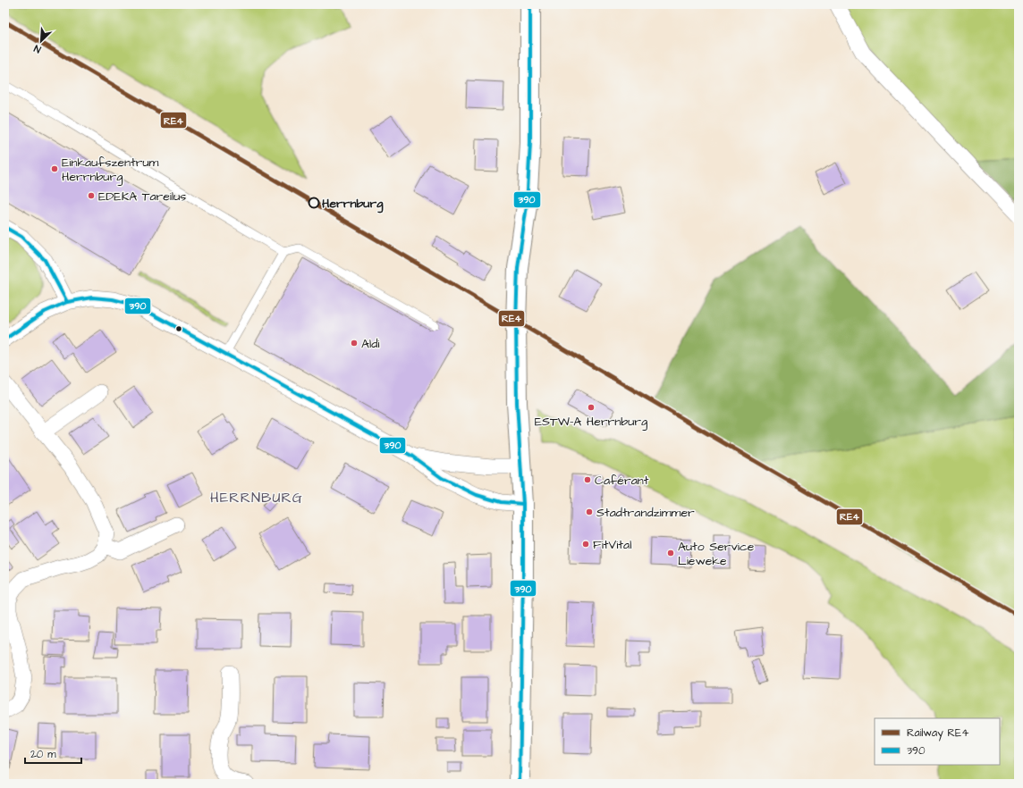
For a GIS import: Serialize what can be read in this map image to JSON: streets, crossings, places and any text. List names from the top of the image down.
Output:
{
  "districts": ["HERRNBURG"],
  "places": [
    "Einkaufszentrum Herrnburg",
    "EDEKA Tareilus",
    "Herrnburg",
    "Aldi",
    "ESTW-A Herrnburg",
    "Caférant",
    "Stadtrandzimmer",
    "FitVital",
    "Auto Service Lieweke"
  ],
  "lines": ["transit line 390", "rail line RE4"],
  "legend": ["Railway RE4", "390"],
  "scale_bar": "20 m",
  "north": "bottom left"
}
